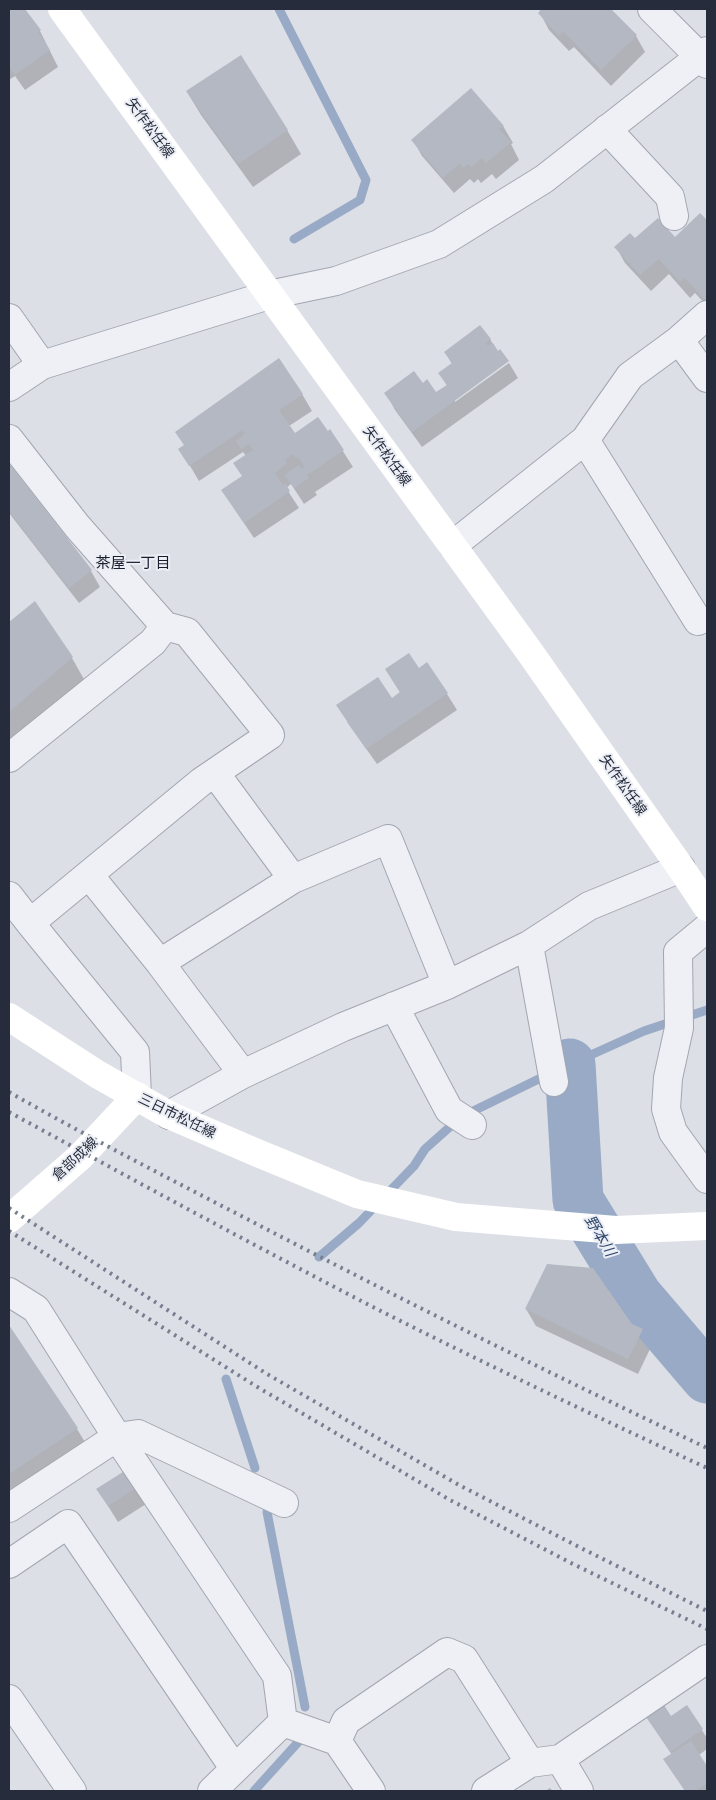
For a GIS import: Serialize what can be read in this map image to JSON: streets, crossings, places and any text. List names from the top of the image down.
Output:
{
  "streets": {
    "main road": ["矢作松任線", "三日市松任線", "倉部成線"]
  },
  "crossings": [
    ["三日市松任線", "倉部成線"]
  ],
  "districts": ["茶屋一丁目"],
  "water": ["野本川"]
}
